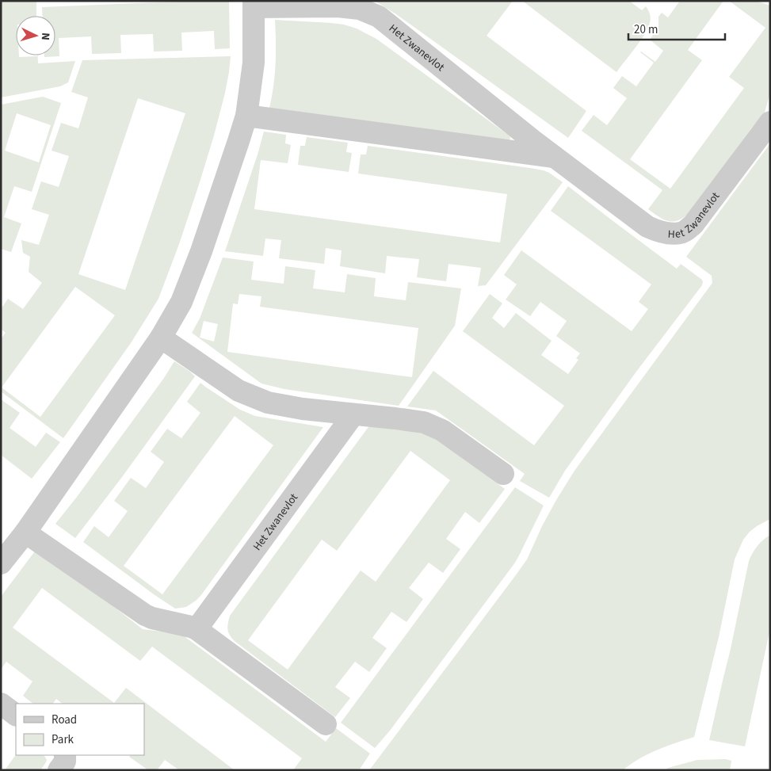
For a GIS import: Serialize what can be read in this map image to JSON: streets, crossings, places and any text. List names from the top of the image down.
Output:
{
  "streets": {
    "street": ["Het Zwanevlot"]
  },
  "legend": ["Road", "Park"],
  "scale_bar": "20 m",
  "north": "right"
}
